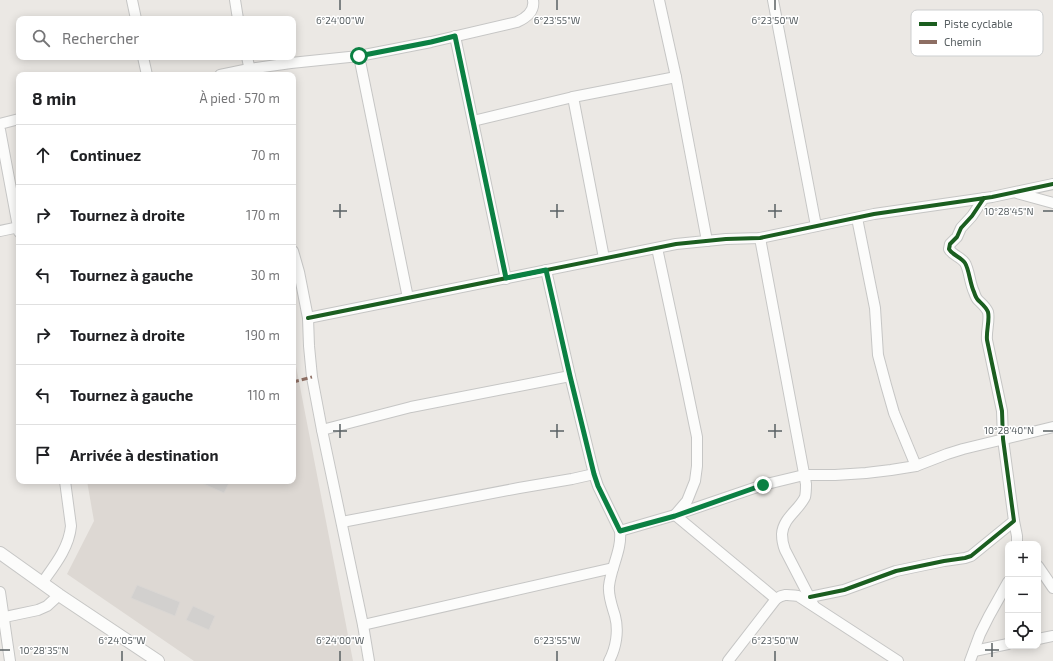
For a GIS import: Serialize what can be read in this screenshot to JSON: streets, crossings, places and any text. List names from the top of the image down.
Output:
{
  "legend": ["Piste cyclable", "Chemin"],
  "page": {
    "search": "Rechercher",
    "heading": ["8 min", "À pied · 570 m"],
    "list": [
      ["Continuez", "70 m"],
      ["Tournez à droite", "170 m"],
      ["Tournez à gauche", "30 m"],
      ["Tournez à droite", "190 m"],
      ["Tournez à gauche", "110 m"],
      "Arrivée à destination"
    ],
    "map_buttons": ["+", "−"]
  },
  "coordinates": [
    "6°24'00\"W",
    "6°23'55\"W",
    "6°23'50\"W",
    "10°28'45\"N",
    "10°28'40\"N",
    "6°24'05\"W",
    "10°28'35\"N"
  ]
}
